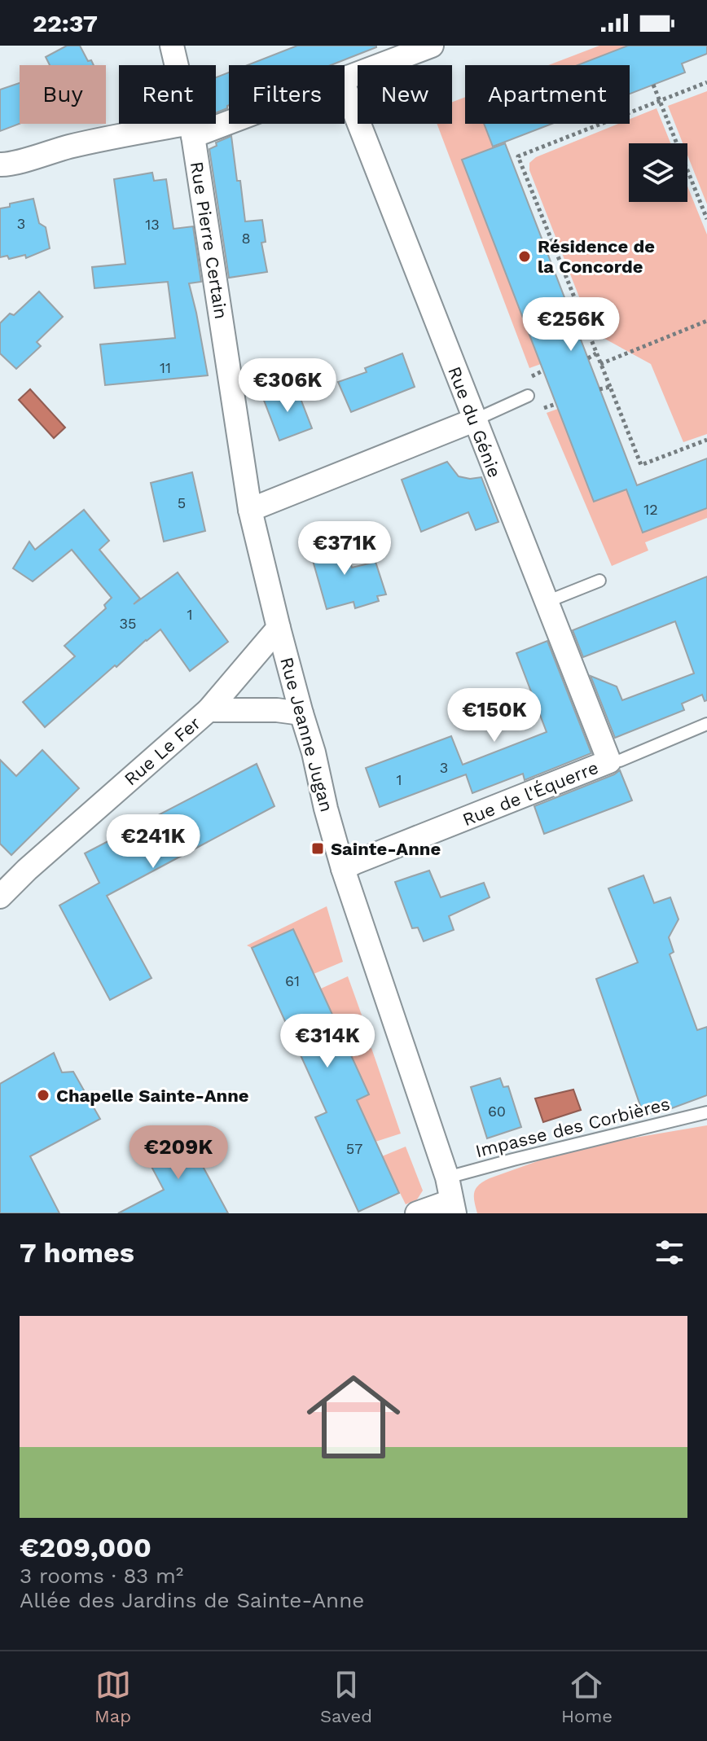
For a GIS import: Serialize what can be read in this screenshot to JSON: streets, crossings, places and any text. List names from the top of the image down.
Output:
{
  "streets": {
    "street": [
      "Rue Pierre Certain",
      "Rue du Génie",
      "Rue Jeanne Jugan",
      "Rue Le Fer",
      "Rue de l'Équerre"
    ],
    "lane": ["Impasse des Corbières"]
  },
  "crossings": [
    ["Rue Pierre Certain", "Rue Jeanne Jugan"],
    ["Rue Pierre Certain", "Rue Le Fer"],
    ["Rue du Génie", "Rue de l'Équerre"],
    ["Rue Jeanne Jugan", "Rue Le Fer"],
    ["Rue Jeanne Jugan", "Rue de l'Équerre"],
    ["Rue Jeanne Jugan", "Impasse des Corbières"]
  ],
  "places": {
    "other": ["Résidence de la Concorde", "Chapelle Sainte-Anne"],
    "transit": ["Sainte-Anne"]
  },
  "house_numbers": [
    "3",
    "13",
    "8",
    "11",
    "5",
    "12",
    "1",
    "35",
    "3",
    "1",
    "61",
    "60",
    "57"
  ],
  "page": {
    "status": "22:37",
    "chip": [
      "Buy",
      "Rent",
      "Filters",
      "New",
      "Apartment"
    ],
    "price": [
      "€256K",
      "€306K",
      "€371K",
      "€150K",
      "€241K",
      "€314K",
      "€209K"
    ],
    "heading": "7 homes",
    "list": [
      {
        "name": "€209,000",
        "note": "3 rooms · 83 m² · Allée des Jardins de Sainte-Anne"
      }
    ],
    "tabs": ["Map", "Saved", "Home"]
  }
}
